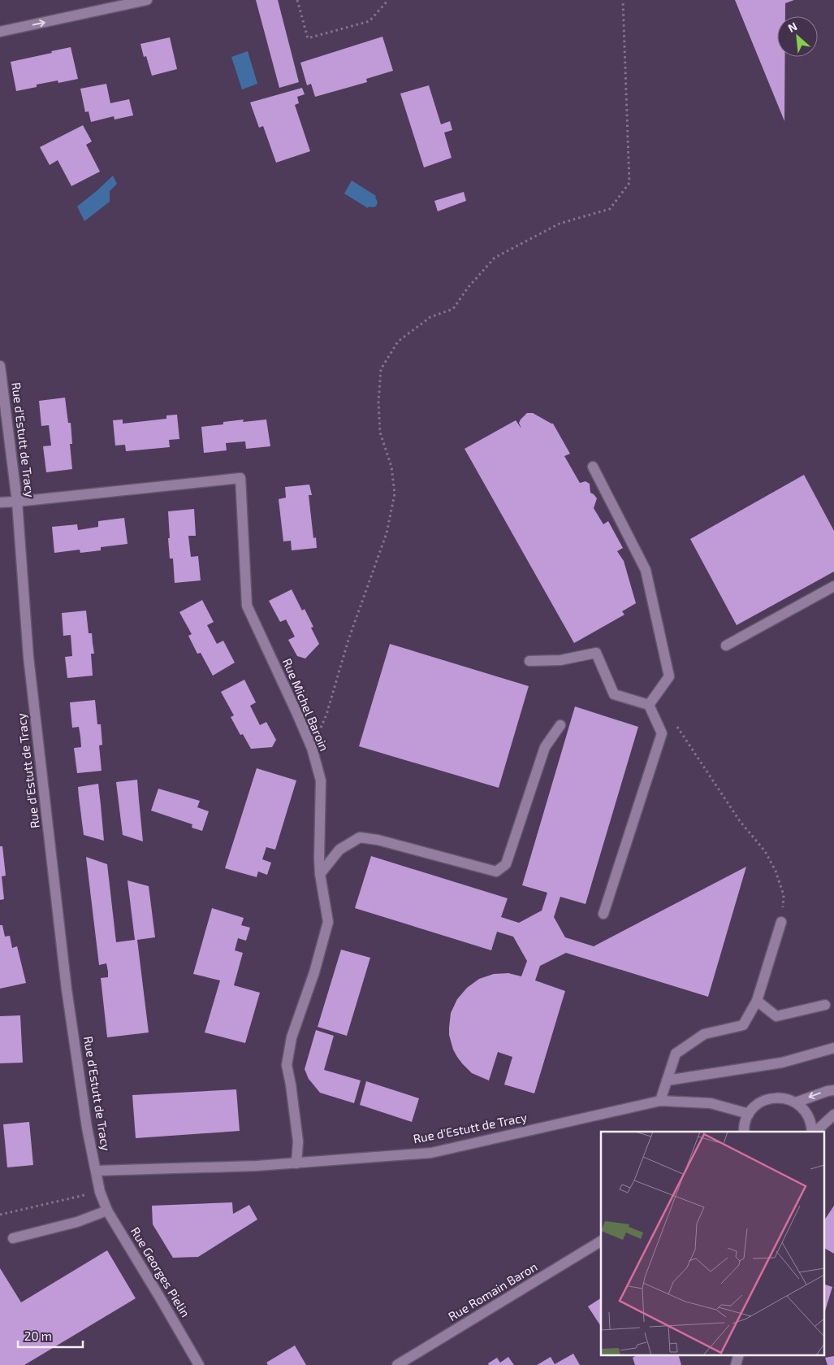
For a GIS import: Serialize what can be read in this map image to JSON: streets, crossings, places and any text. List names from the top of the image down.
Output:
{
  "streets": {
    "street": [
      "Rue d'Estutt de Tracy",
      "Rue Michel Baroin",
      "Rue Georges Pielin",
      "Rue Romain Baron"
    ]
  },
  "crossings": [
    ["Rue d'Estutt de Tracy", "Rue Michel Baroin"],
    ["Rue d'Estutt de Tracy", "Rue Georges Pielin"]
  ],
  "scale_bar": "20 m",
  "north": "top left"
}
